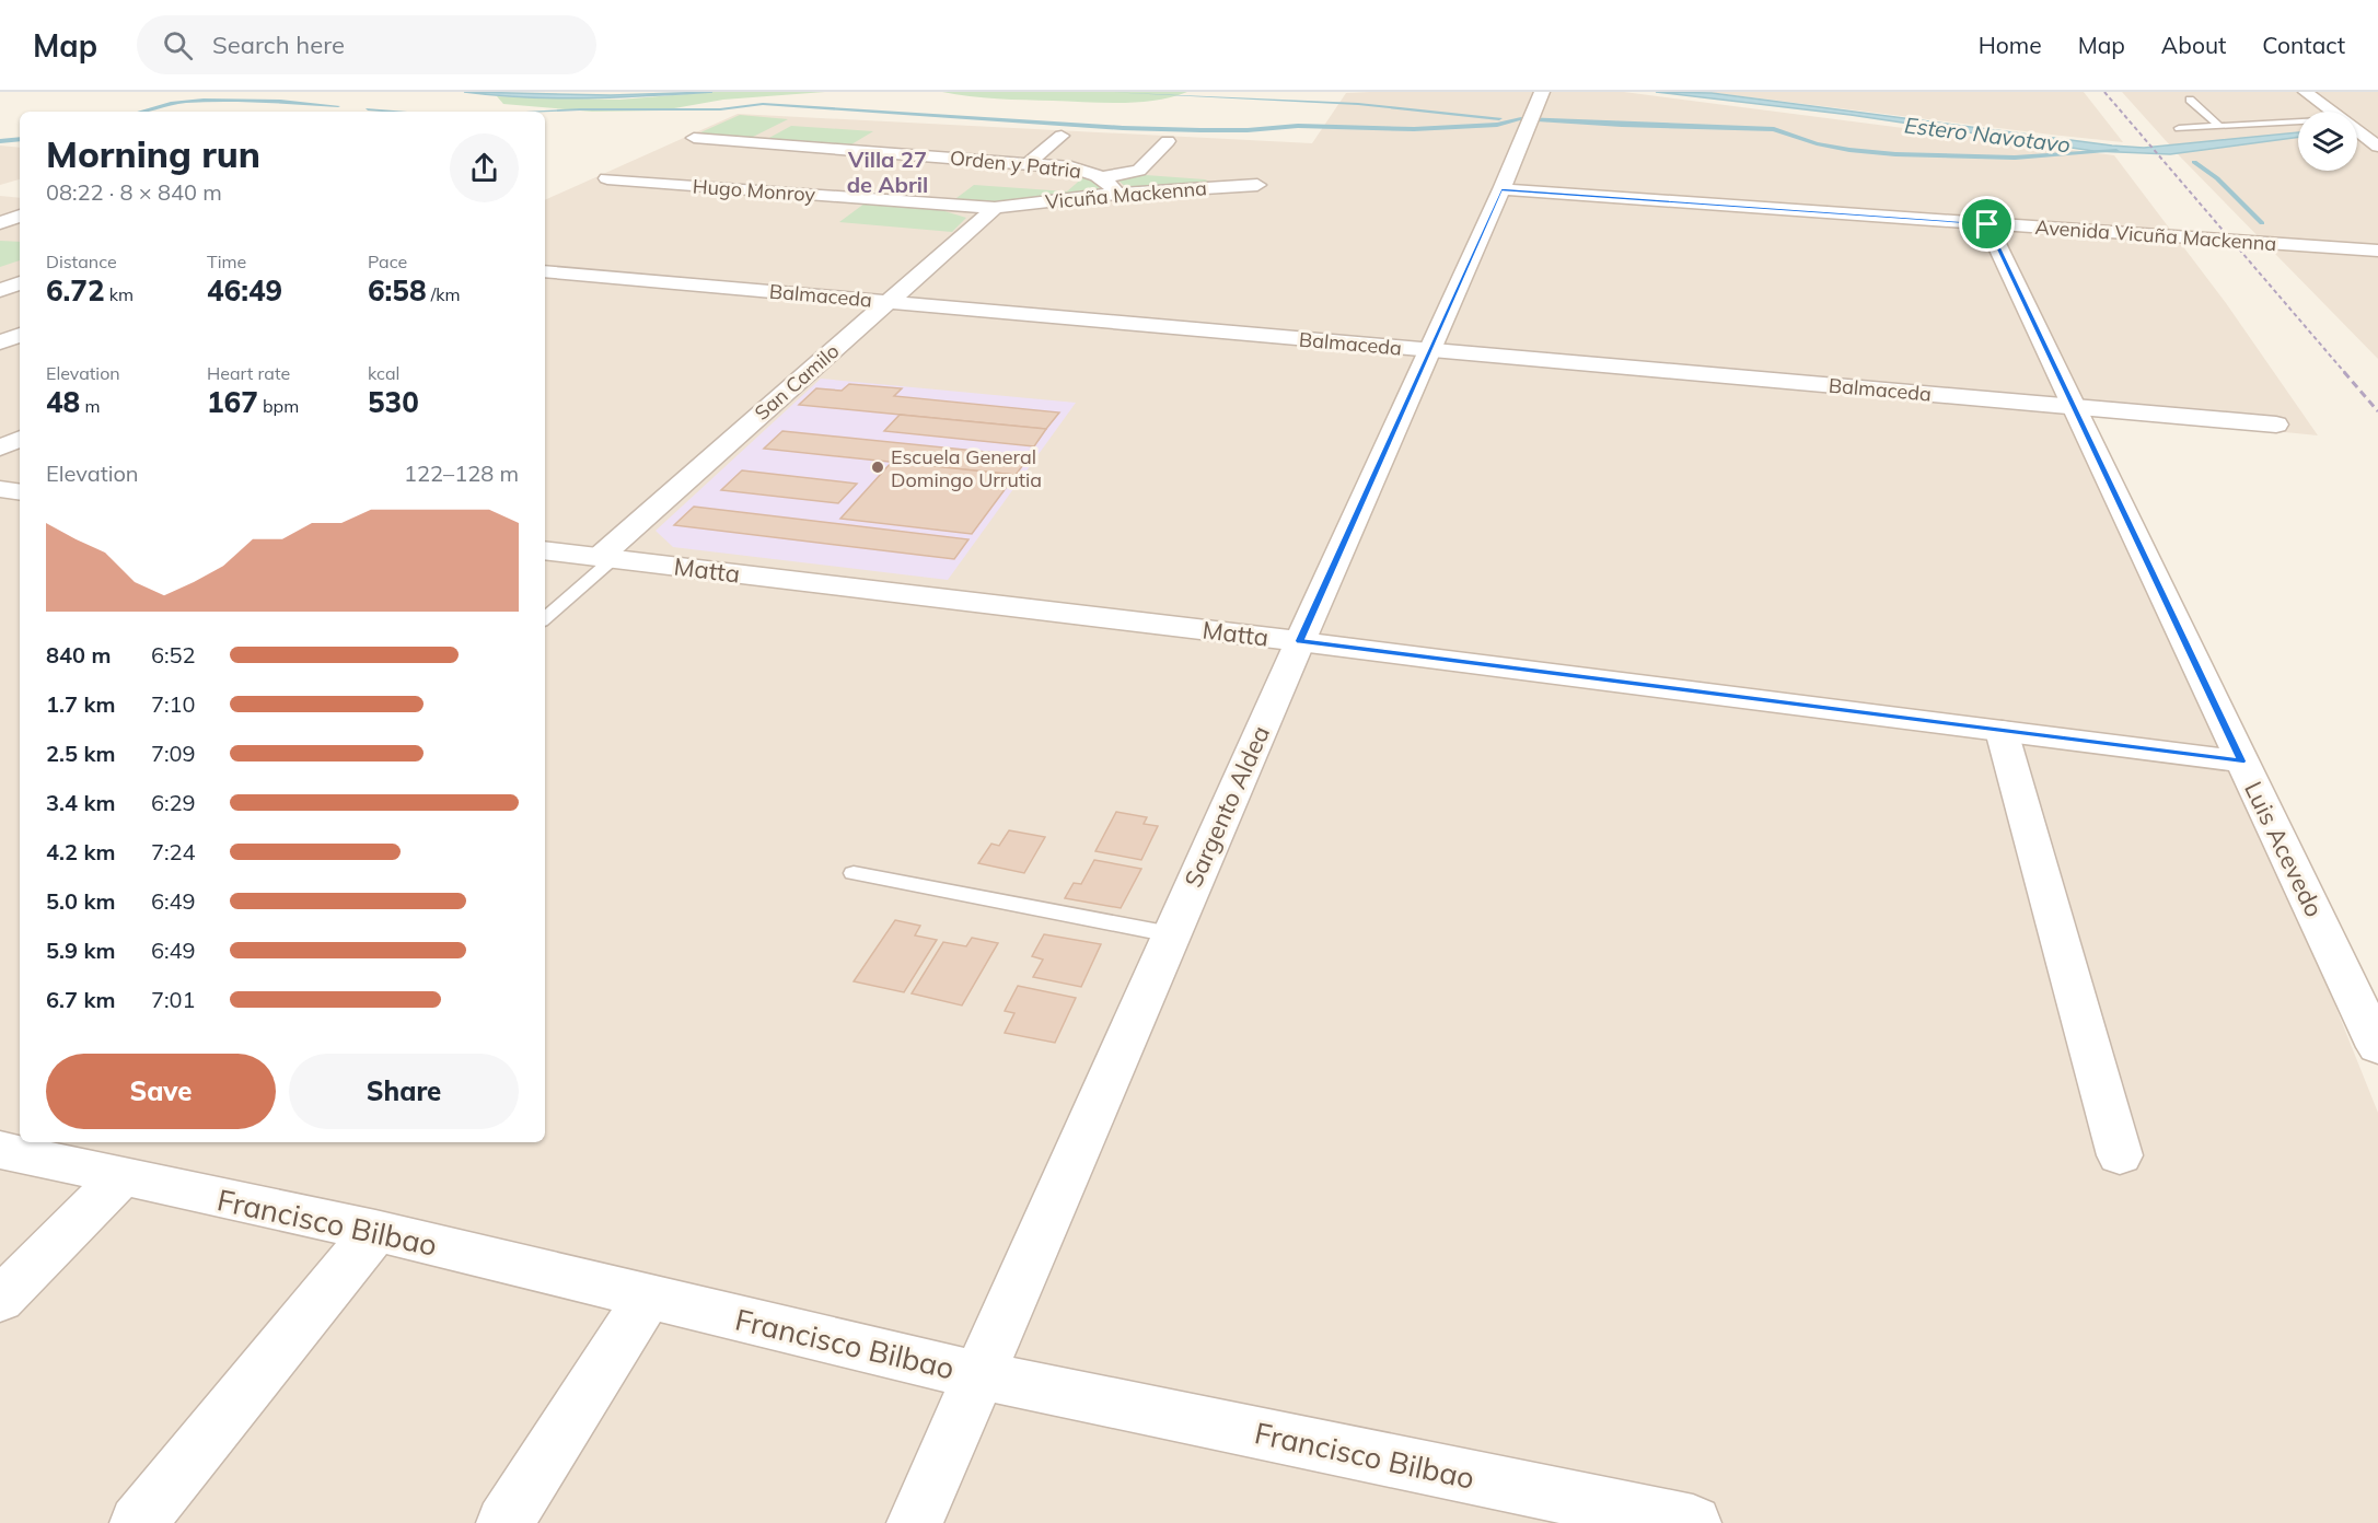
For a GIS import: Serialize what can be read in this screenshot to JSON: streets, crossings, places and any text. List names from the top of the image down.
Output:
{
  "streets": {
    "street": [
      "Orden y Patria",
      "Hugo Monroy",
      "Vicuña Mackenna",
      "Avenida Vicuña Mackenna",
      "Balmaceda",
      "San Camilo",
      "Matta",
      "Sargento Aldea",
      "Luis Acevedo",
      "Francisco Bilbao"
    ]
  },
  "crossings": [
    ["Orden y Patria", "Vicuña Mackenna"],
    ["Hugo Monroy", "Vicuña Mackenna"],
    ["Hugo Monroy", "San Camilo"],
    ["Vicuña Mackenna", "San Camilo"],
    ["Avenida Vicuña Mackenna", "Sargento Aldea"],
    ["Avenida Vicuña Mackenna", "Luis Acevedo"],
    ["Balmaceda", "San Camilo"],
    ["Balmaceda", "Sargento Aldea"],
    ["Balmaceda", "Luis Acevedo"],
    ["San Camilo", "Matta"],
    ["Matta", "Sargento Aldea"],
    ["Matta", "Luis Acevedo"],
    ["Sargento Aldea", "Francisco Bilbao"]
  ],
  "districts": ["Villa 27 de Abril"],
  "water": ["Estero Navotavo"],
  "places": ["Escuela General Domingo Urrutia"],
  "page": {
    "header": "Map",
    "search": "Search here",
    "nav": [
      "Home",
      "Map",
      "About",
      "Contact"
    ],
    "heading": ["Morning run", "08:22 · 8 × 840 m"],
    "stats": [
      ["Distance", "6.72 km"],
      ["Time", "46:49"],
      ["Pace", "6:58 /km"],
      ["Elevation", "48 m"],
      ["Heart rate", "167 bpm"],
      ["kcal", "530"]
    ],
    "chart": ["Elevation", "122–128 m"],
    "list": [
      {
        "name": "840 m",
        "note": "6:52"
      },
      {
        "name": "1.7 km",
        "note": "7:10"
      },
      {
        "name": "2.5 km",
        "note": "7:09"
      },
      {
        "name": "3.4 km",
        "note": "6:29"
      },
      {
        "name": "4.2 km",
        "note": "7:24"
      },
      {
        "name": "5.0 km",
        "note": "6:49"
      },
      {
        "name": "5.9 km",
        "note": "6:49"
      },
      {
        "name": "6.7 km",
        "note": "7:01"
      }
    ],
    "buttons": ["Save", "Share"]
  }
}
